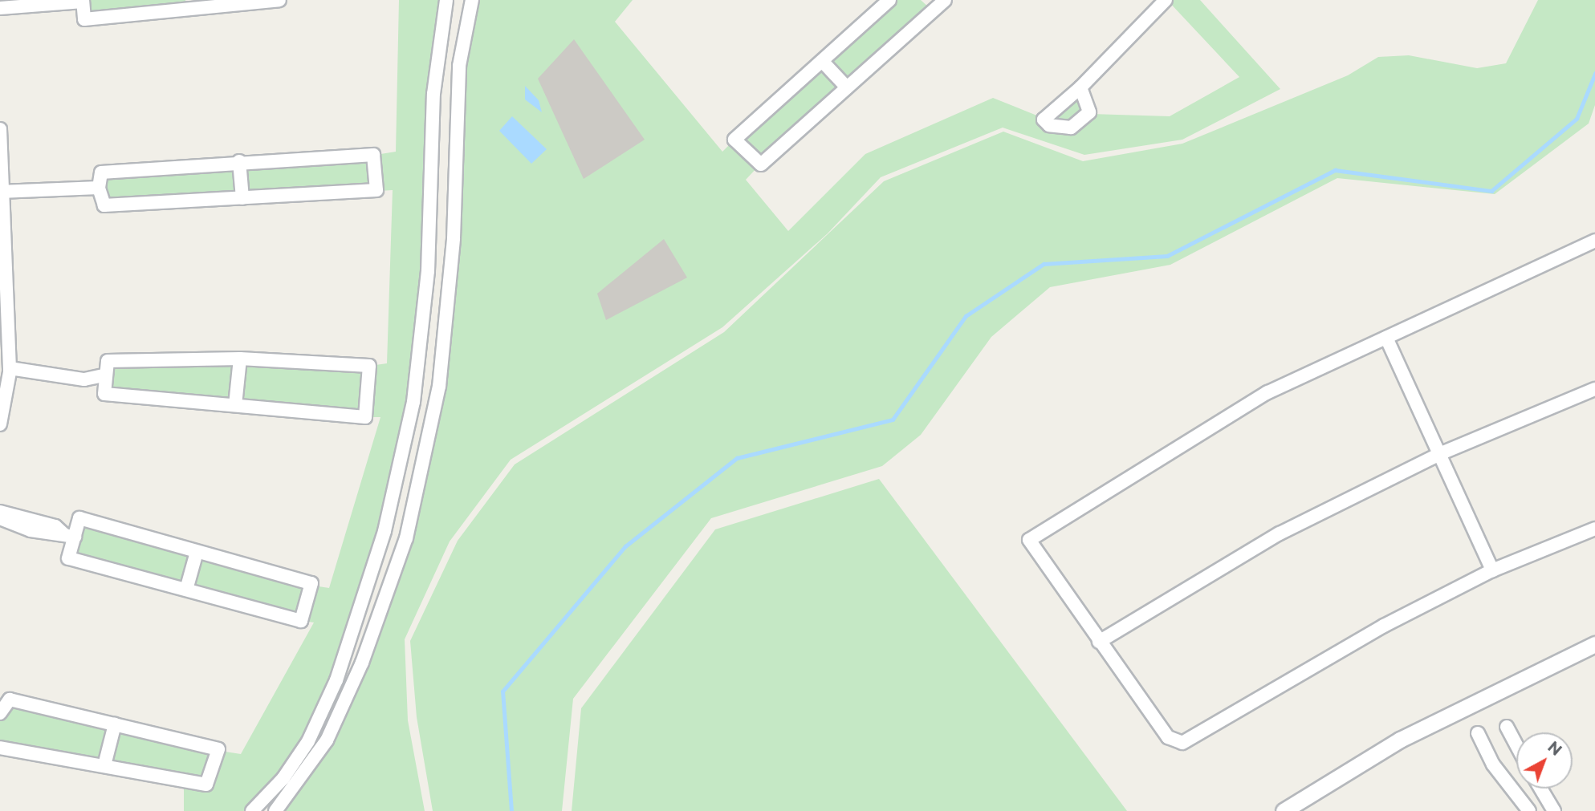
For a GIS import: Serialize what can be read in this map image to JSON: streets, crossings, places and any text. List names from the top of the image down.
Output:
{
  "north": "top right"
}
